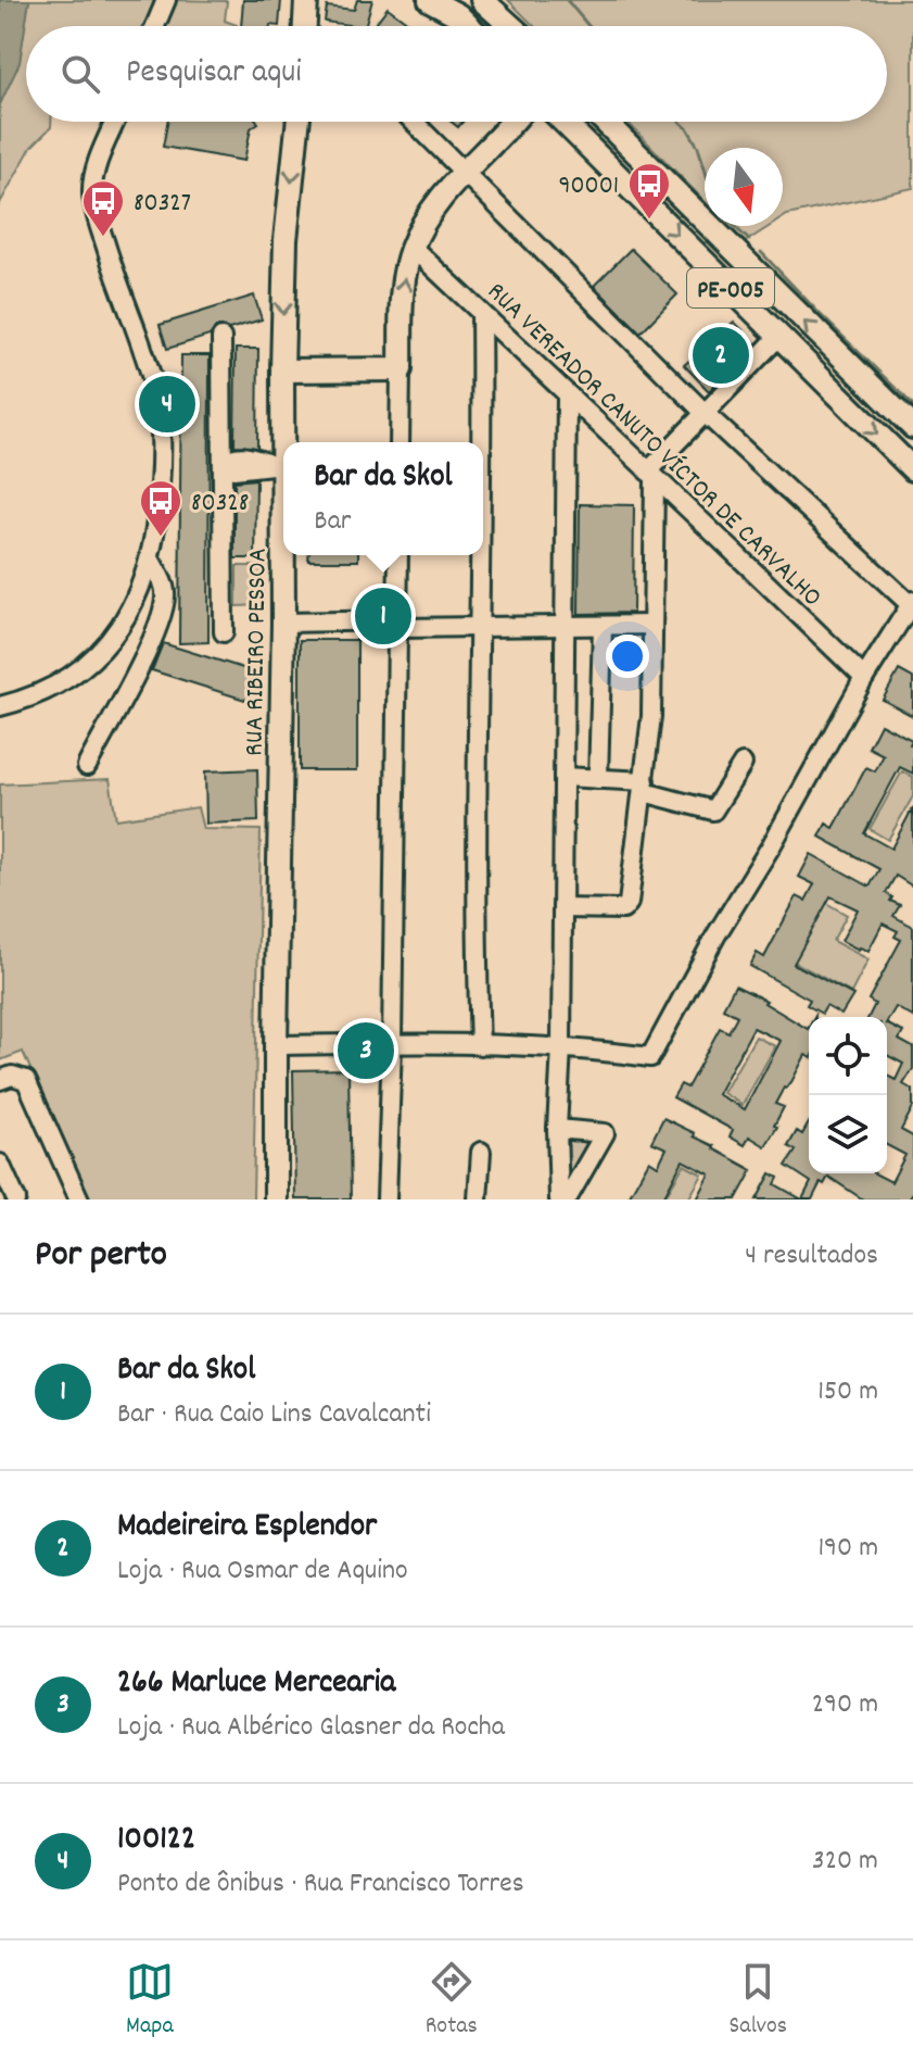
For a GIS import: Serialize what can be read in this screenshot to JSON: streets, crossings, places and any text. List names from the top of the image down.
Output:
{
  "streets": {
    "main road": ["PE-005", "RUA RIBEIRO PESSOA"],
    "street": ["RUA VEREADOR CANUTO VÍCTOR DE CARVALHO"]
  },
  "places": {
    "bus stop": ["90001", "80327", "80328"]
  },
  "north": "bottom",
  "page": {
    "search": "Pesquisar aqui",
    "pins": [
      "2",
      "4",
      "1",
      "3"
    ],
    "popup": ["Bar da Skol", "Bar"],
    "heading": ["Por perto", "4 resultados"],
    "list": [
      {
        "mark": "1",
        "name": "Bar da Skol",
        "note": "Bar · Rua Caio Lins Cavalcanti",
        "value": "150 m"
      },
      {
        "mark": "2",
        "name": "Madeireira Esplendor",
        "note": "Loja · Rua Osmar de Aquino",
        "value": "190 m"
      },
      {
        "mark": "3",
        "name": "266 Marluce Mercearia",
        "note": "Loja · Rua Albérico Glasner da Rocha",
        "value": "290 m"
      },
      {
        "mark": "4",
        "name": "100122",
        "note": "Ponto de ônibus · Rua Francisco Torres",
        "value": "320 m"
      }
    ],
    "nav": ["Mapa", "Rotas", "Salvos"]
  }
}
